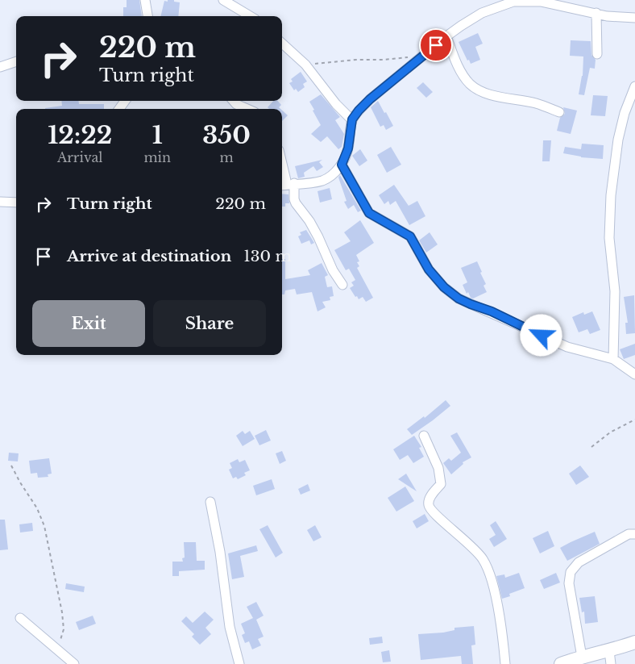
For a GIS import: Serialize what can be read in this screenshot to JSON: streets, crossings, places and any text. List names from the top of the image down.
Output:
{
  "page": {
    "turn": ["220 m", "Turn right"],
    "eta": [
      "12:22",
      "Arrival",
      "1",
      "min",
      "350",
      "m"
    ],
    "list": [
      {
        "name": "Turn right",
        "value": "220 m"
      },
      {
        "name": "Arrive at destination",
        "value": "130 m"
      }
    ],
    "buttons": ["Exit", "Share"]
  }
}
